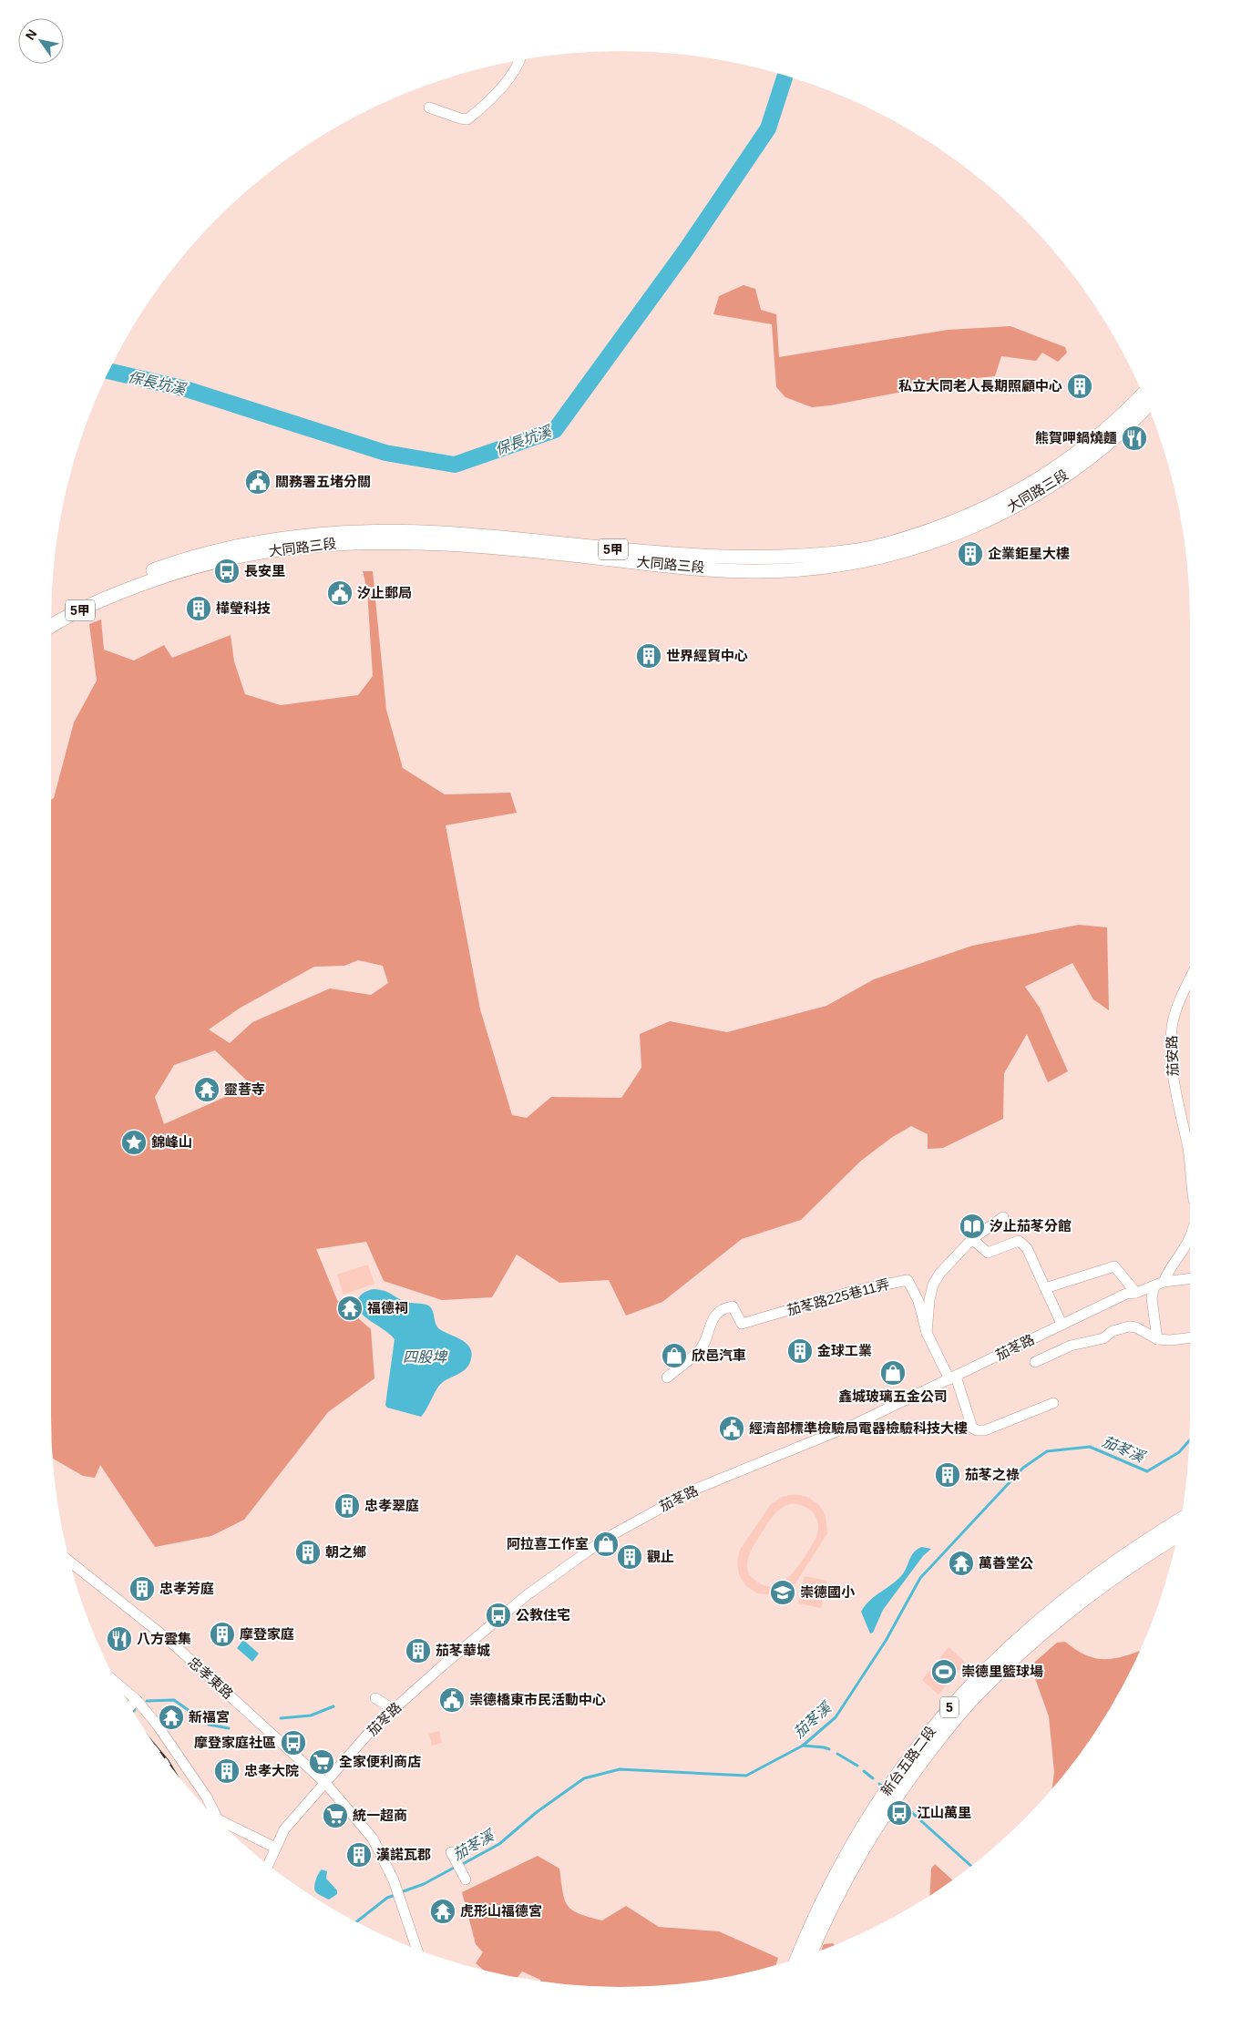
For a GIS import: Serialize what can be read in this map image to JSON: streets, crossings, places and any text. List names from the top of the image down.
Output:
{
  "streets": {
    "main road": [
      "大同路三段",
      "5甲",
      "5",
      "新台五路二段"
    ],
    "street": [
      "茄安路",
      "茄苳路225巷11弄",
      "茄苳路",
      "忠孝東路"
    ]
  },
  "crossings": [
    ["茄苳路", "忠孝東路"]
  ],
  "water": ["保長坑溪", "四股埤", "茄苳溪"],
  "places": {
    "building": [
      "私立大同老人長期照顧中心",
      "企業鉅星大樓",
      "樺瑩科技",
      "世界經貿中心",
      "金球工業",
      "茄苳之祿",
      "忠孝翠庭",
      "朝之鄉",
      "觀止",
      "忠孝芳庭",
      "摩登家庭",
      "茄苳華城",
      "忠孝大院",
      "漢諾瓦郡"
    ],
    "restaurant": ["熊賀呷鍋燒麵", "八方雲集"],
    "public building": [
      "關務署五堵分關",
      "汐止郵局",
      "經濟部標準檢驗局電器檢驗科技大樓",
      "崇德橋東市民活動中心"
    ],
    "bus stop": [
      "長安里",
      "公教住宅",
      "摩登家庭社區",
      "江山萬里"
    ],
    "temple": [
      "靈菩寺",
      "福德祠",
      "萬善堂公",
      "新福宮",
      "虎形山福德宮"
    ],
    "place": ["錦峰山"],
    "library": ["汐止茄苳分館"],
    "shop": ["欣邑汽車", "鑫城玻璃五金公司", "阿拉喜工作室"],
    "school or university": ["崇德國小"],
    "sports": ["崇德里籃球場"],
    "supermarket": ["全家便利商店", "統一超商"]
  },
  "north": "top left"
}
